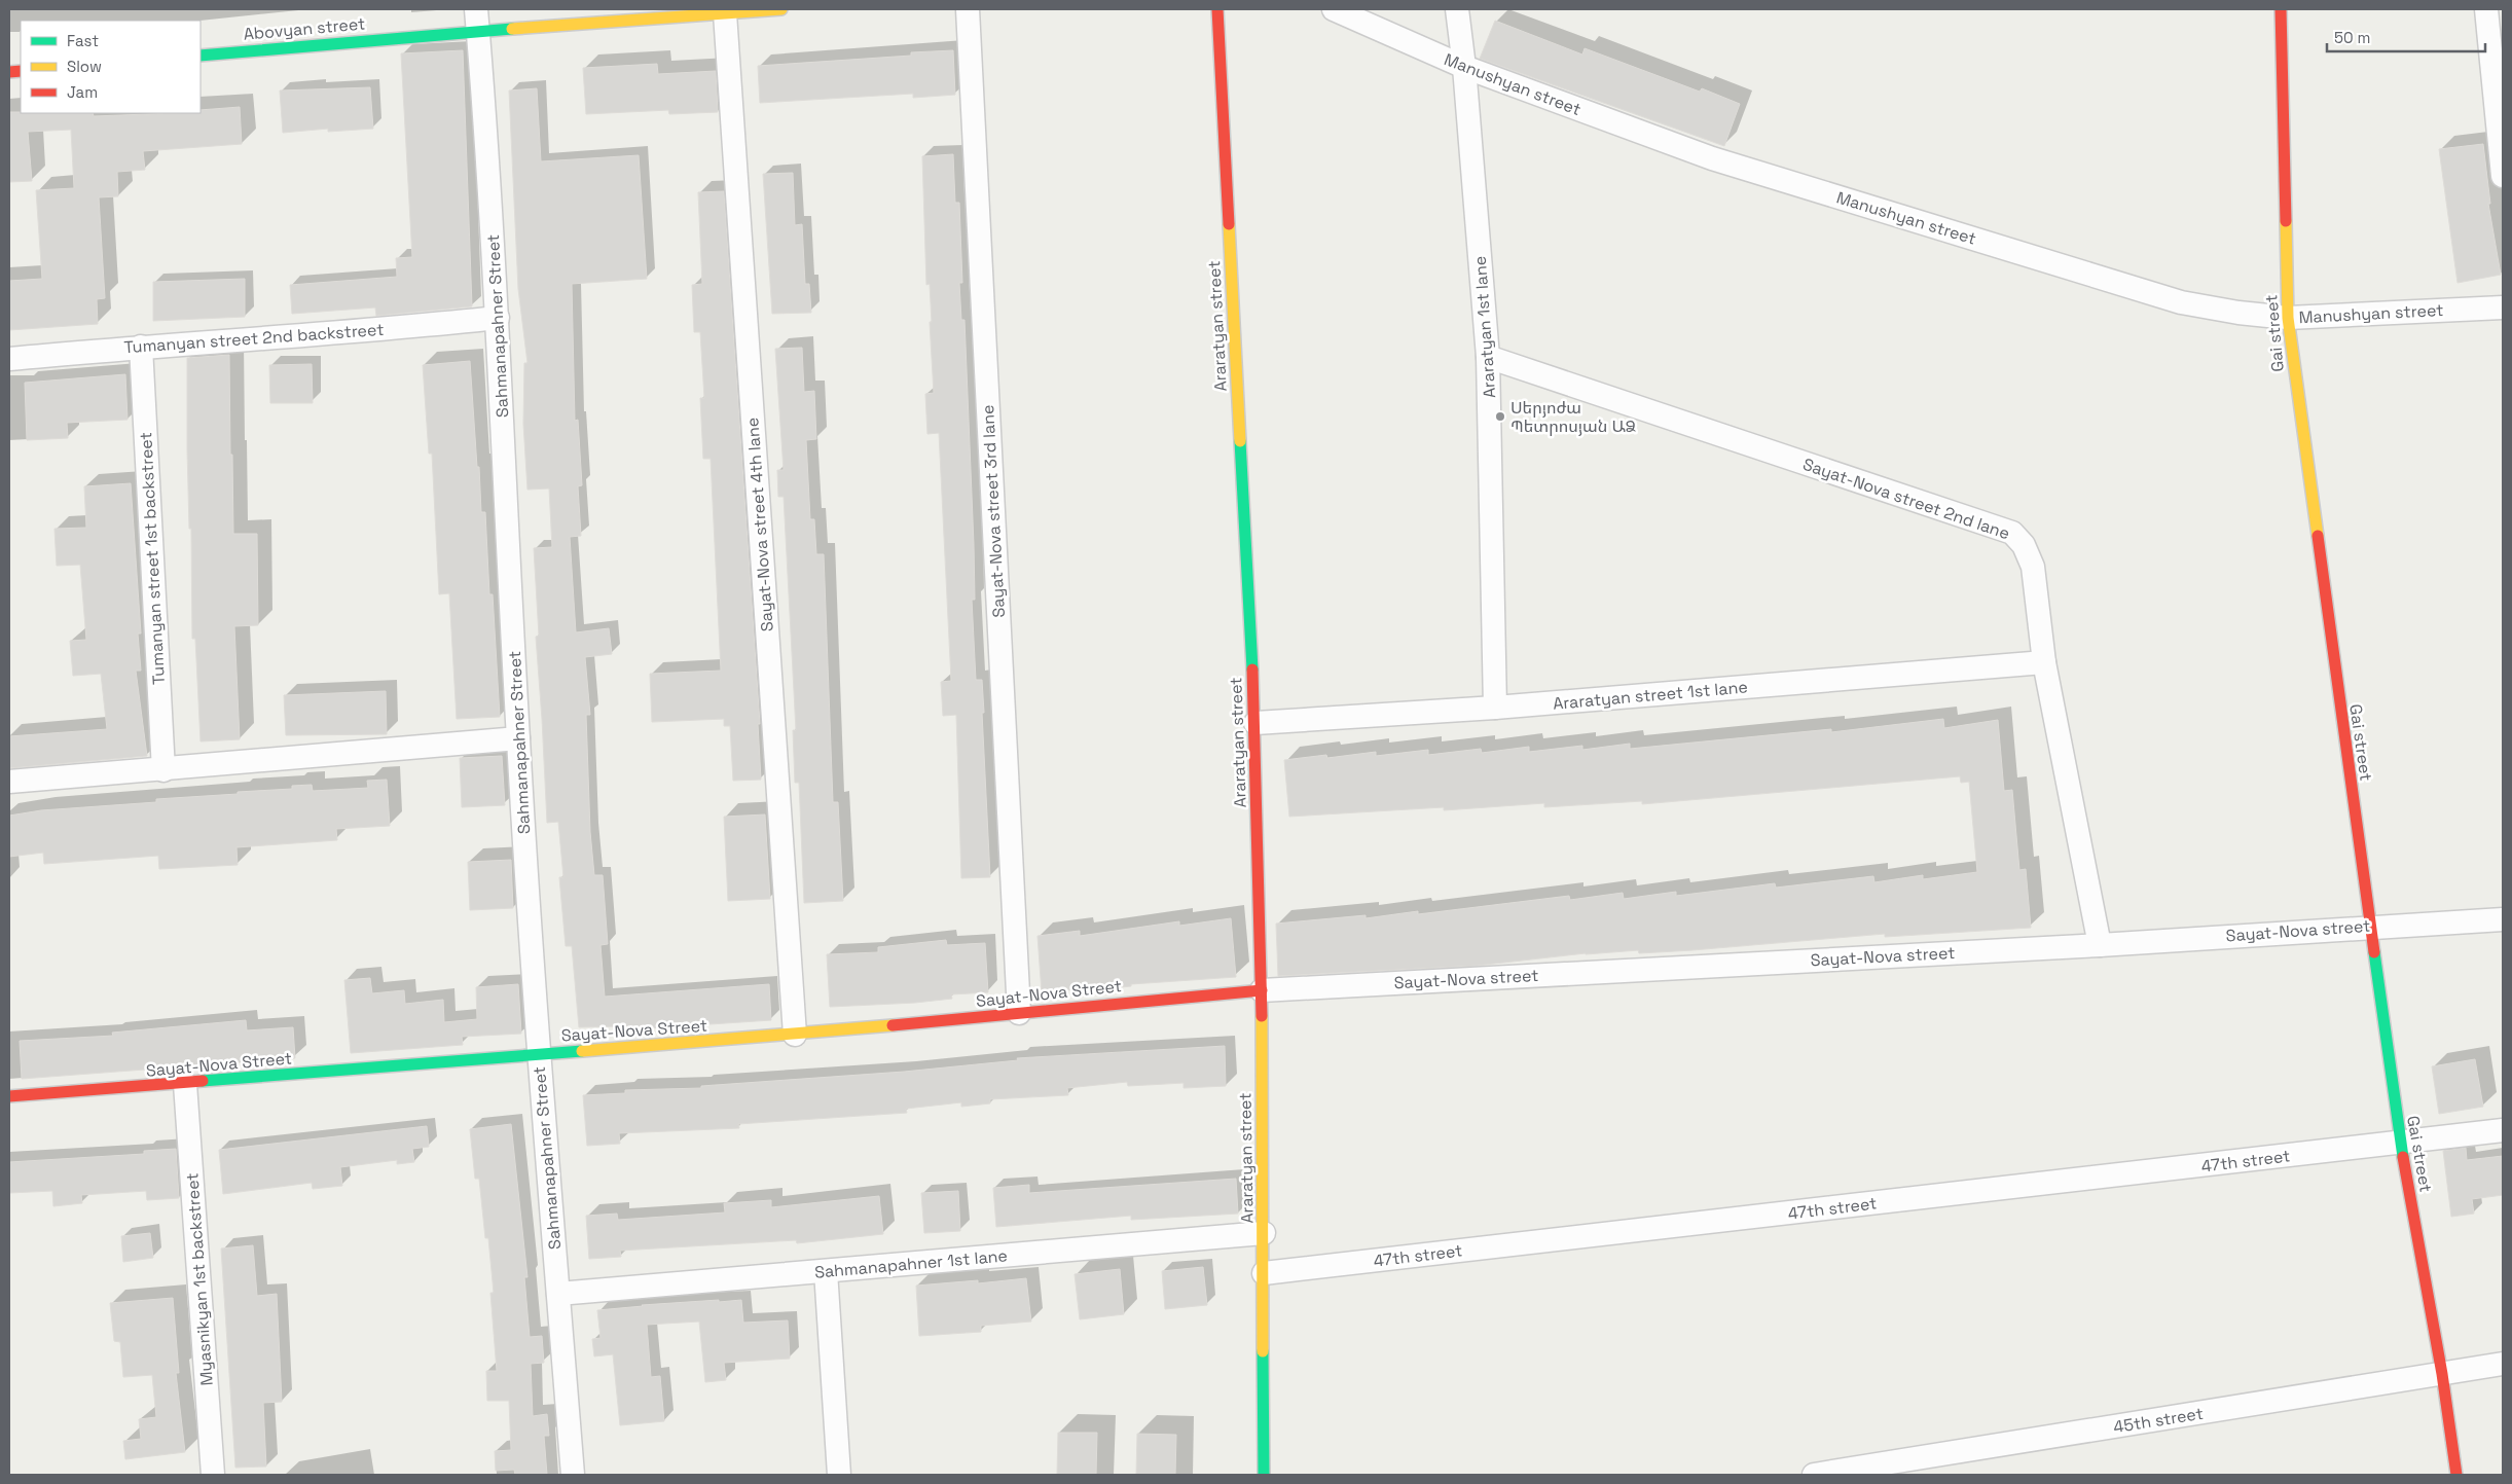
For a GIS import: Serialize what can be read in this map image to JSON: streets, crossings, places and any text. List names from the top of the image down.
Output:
{
  "streets": {
    "street": [
      "Abovyan street",
      "Manushyan street",
      "Sahmanapahner Street",
      "Araratyan street",
      "Araratyan 1st lane",
      "Gai street",
      "Tumanyan street 2nd backstreet",
      "Sayat-Nova street 2nd lane",
      "Sayat-Nova street 3rd lane",
      "Sayat-Nova street 4th lane",
      "Tumanyan street 1st backstreet",
      "Araratyan street 1st lane",
      "Sayat-Nova street",
      "Sayat-Nova Street",
      "47th street",
      "Sahmanapahner 1st lane",
      "Myasnikyan 1st backstreet",
      "45th street"
    ]
  },
  "crossings": [
    ["Abovyan street", "Sahmanapahner Street"],
    ["Abovyan street", "Sayat-Nova street 4th lane"],
    ["Manushyan street", "Araratyan 1st lane"],
    ["Manushyan street", "Gai street"],
    ["Sahmanapahner Street", "Tumanyan street 2nd backstreet"],
    ["Sahmanapahner Street", "Sayat-Nova Street"],
    ["Sahmanapahner Street", "Sahmanapahner 1st lane"],
    ["Araratyan street", "Araratyan street 1st lane"],
    ["Araratyan street", "Sayat-Nova street"],
    ["Araratyan street", "Sayat-Nova Street"],
    ["Araratyan street", "47th street"],
    ["Araratyan street", "Sahmanapahner 1st lane"],
    ["Araratyan 1st lane", "Sayat-Nova street 2nd lane"],
    ["Araratyan 1st lane", "Araratyan street 1st lane"],
    ["Gai street", "Sayat-Nova street"],
    ["Gai street", "47th street"],
    ["Gai street", "45th street"],
    ["Tumanyan street 2nd backstreet", "Tumanyan street 1st backstreet"],
    ["Sayat-Nova street 2nd lane", "Araratyan street 1st lane"],
    ["Sayat-Nova street 2nd lane", "Sayat-Nova street"],
    ["Sayat-Nova street 3rd lane", "Sayat-Nova Street"],
    ["Sayat-Nova street 4th lane", "Sayat-Nova Street"],
    ["Sayat-Nova street", "Sayat-Nova Street"],
    ["Sayat-Nova Street", "Myasnikyan 1st backstreet"]
  ],
  "places": ["Սերյոժա Պետրոսյան ԱՁ"],
  "legend": ["Fast", "Slow", "Jam"],
  "scale_bar": "50 m"
}
